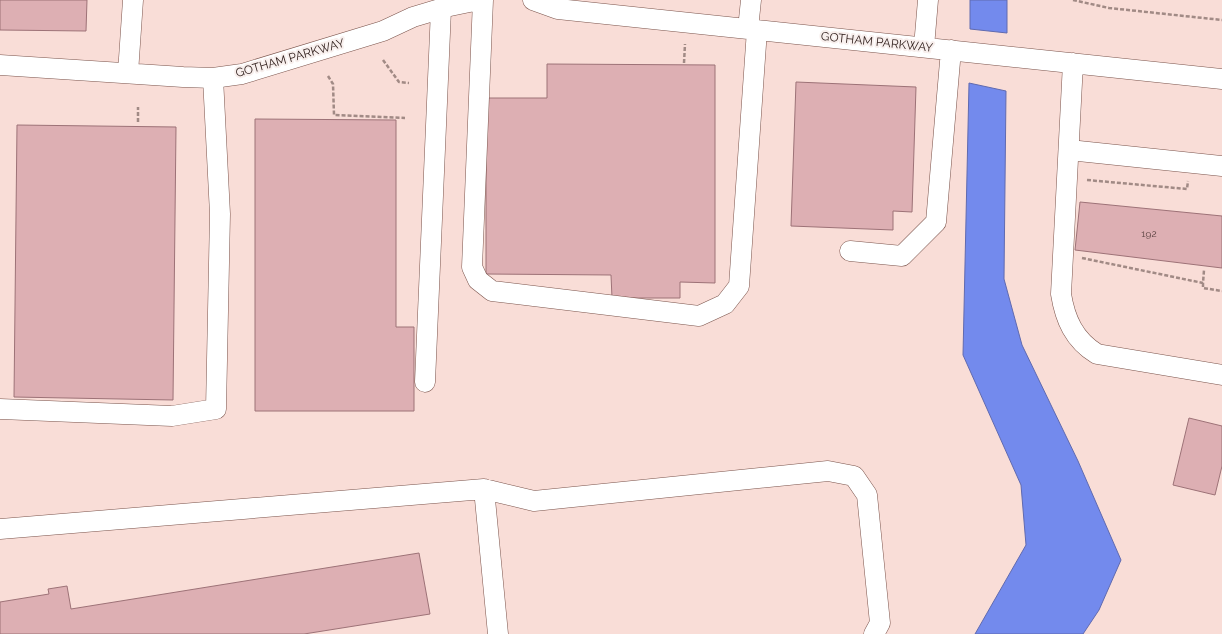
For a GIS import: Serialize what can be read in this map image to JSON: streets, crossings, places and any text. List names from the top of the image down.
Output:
{
  "streets": {
    "street": ["GOTHAM PARKWAY"]
  },
  "house_numbers": ["192"]
}
